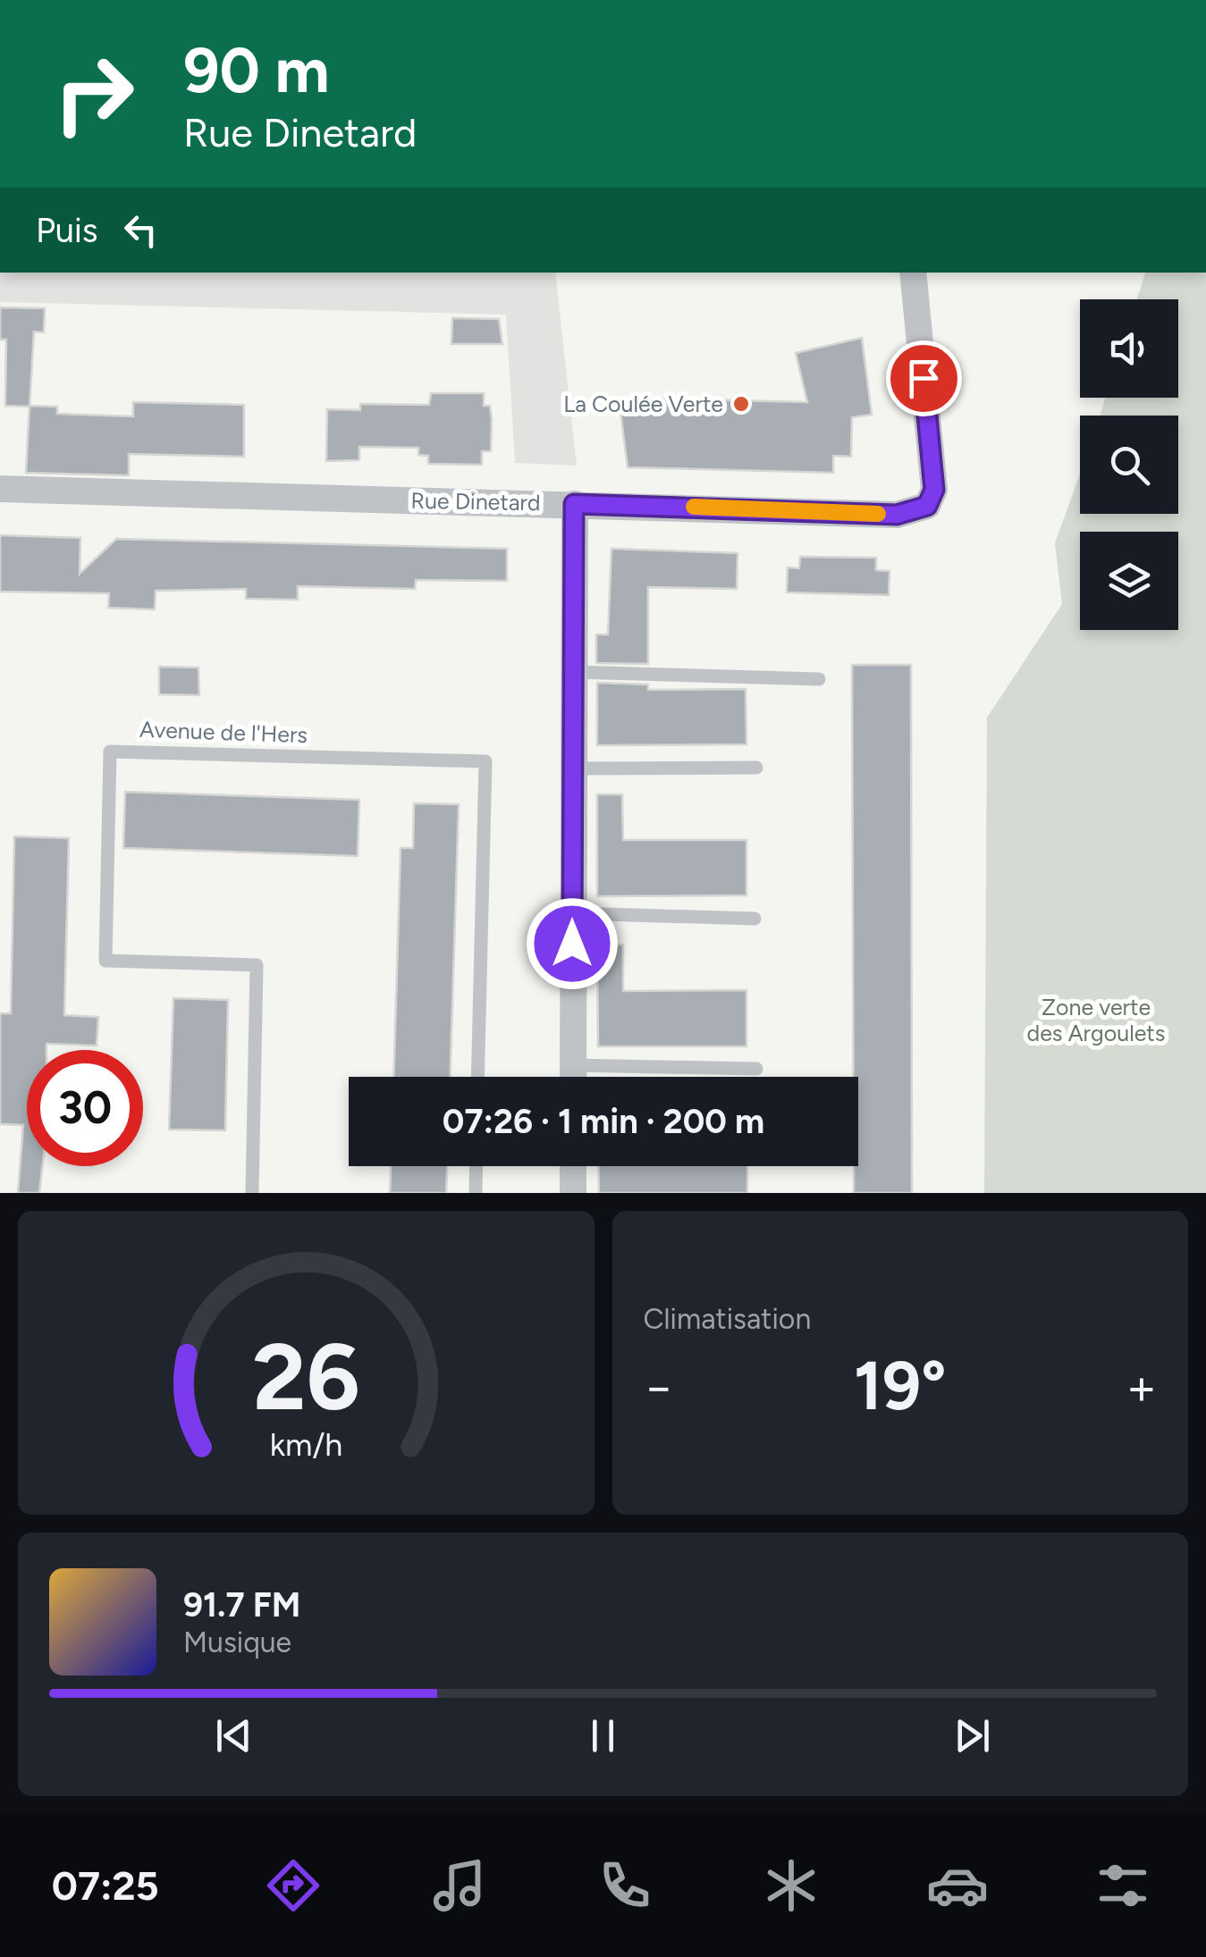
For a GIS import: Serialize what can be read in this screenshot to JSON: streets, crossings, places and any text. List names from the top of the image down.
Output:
{
  "streets": {
    "street": ["Rue Dinetard"],
    "lane": ["Avenue de l'Hers"]
  },
  "parks": ["Zone verte des Argoulets"],
  "places": ["La Coulée Verte"],
  "page": {
    "turn": ["90 m", "Rue Dinetard"],
    "then": "Puis",
    "limit": "30",
    "trip": "07:26 · 1 min · 200 m",
    "tile": "Climatisation",
    "heat": ["−", "19°", "+"],
    "song": ["91.7 FM", "Musique"],
    "tabs": "07:25",
    "gauge": ["26", "km/h"]
  }
}
